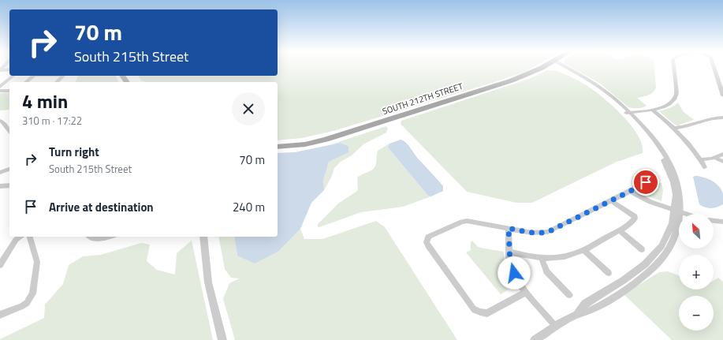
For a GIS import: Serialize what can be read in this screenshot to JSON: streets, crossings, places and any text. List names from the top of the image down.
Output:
{
  "streets": {
    "main road": ["SOUTH 212TH STREET"]
  },
  "north": "top left",
  "page": {
    "turn": ["70 m", "South 215th Street"],
    "heading": ["4 min", "310 m · 17:22"],
    "list": [
      {
        "name": "Turn right",
        "note": "South 215th Street",
        "value": "70 m"
      },
      {
        "name": "Arrive at destination",
        "value": "240 m"
      }
    ],
    "map_buttons": ["+", "−"]
  }
}
